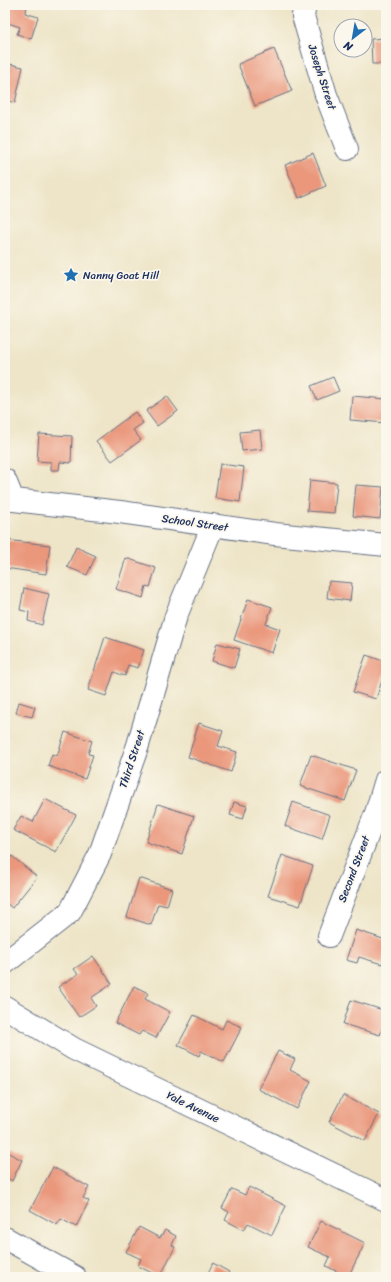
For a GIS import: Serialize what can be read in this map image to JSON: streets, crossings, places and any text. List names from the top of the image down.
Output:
{
  "streets": {
    "street": [
      "Joseph Street",
      "School Street",
      "Third Street",
      "Second Street",
      "Yale Avenue"
    ]
  },
  "crossings": [
    ["School Street", "Third Street"]
  ],
  "places": {
    "place": ["Nanny Goat Hill"]
  },
  "north": "bottom left"
}
